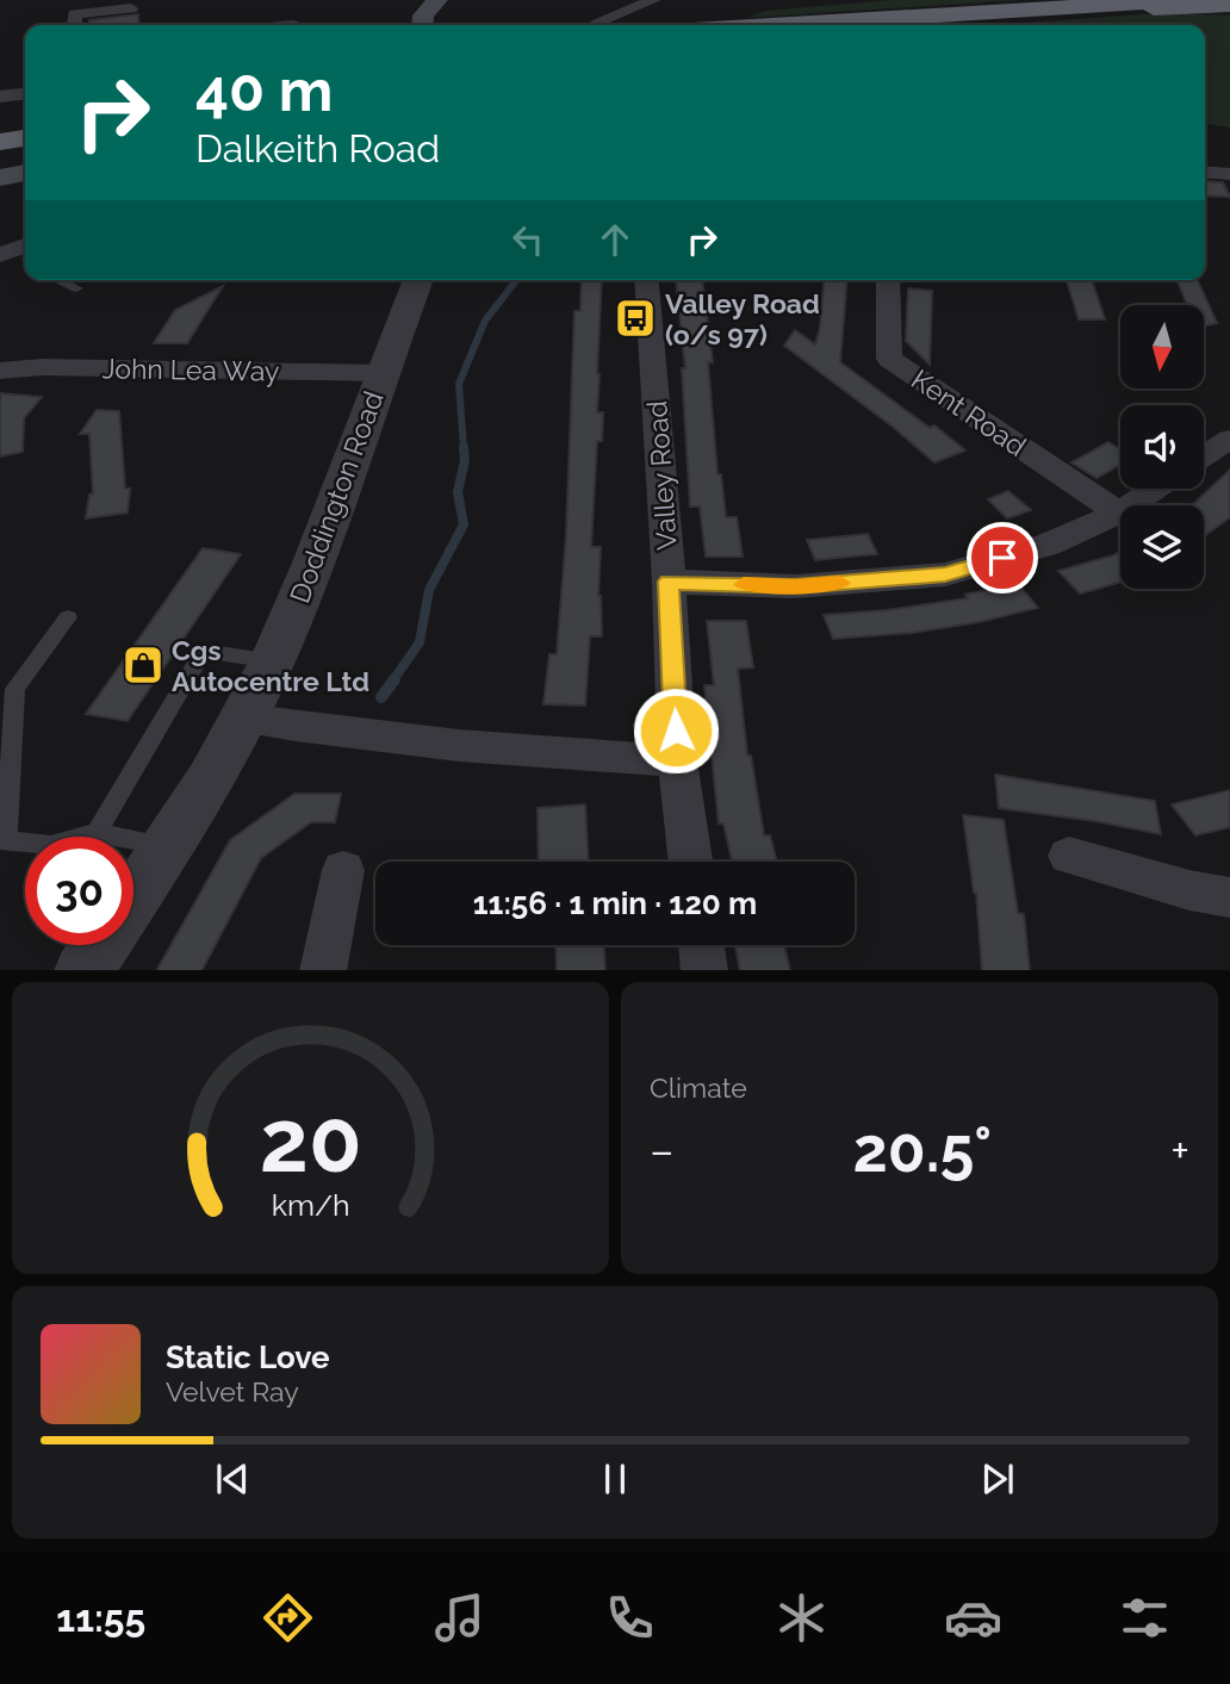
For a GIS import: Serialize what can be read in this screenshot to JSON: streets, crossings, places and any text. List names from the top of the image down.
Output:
{
  "streets": {
    "street": [
      "John Lea Way",
      "Kent Road",
      "Valley Road",
      "Doddington Road"
    ]
  },
  "crossings": [
    ["John Lea Way", "Doddington Road"]
  ],
  "places": {
    "bus stop": ["Valley Road (o/s 97)"],
    "shop": ["Cgs Autocentre Ltd"]
  },
  "north": "bottom",
  "page": {
    "turn": ["40 m", "Dalkeith Road"],
    "limit": "30",
    "trip": "11:56 · 1 min · 120 m",
    "tile": "Climate",
    "heat": ["−", "20.5°", "+"],
    "song": ["Static Love", "Velvet Ray"],
    "tabs": "11:55",
    "gauge": ["20", "km/h"]
  }
}
